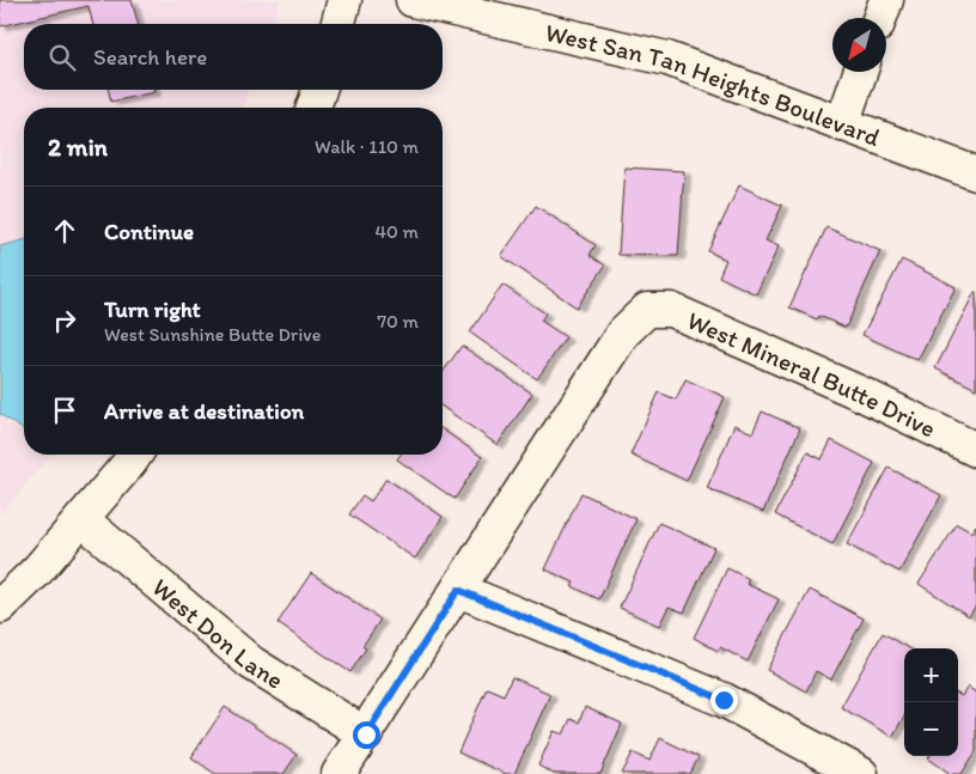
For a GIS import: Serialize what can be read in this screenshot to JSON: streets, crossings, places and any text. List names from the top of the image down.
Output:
{
  "streets": {
    "street": ["West San Tan Heights Boulevard", "West Mineral Butte Drive", "West Don Lane"]
  },
  "north": "bottom left",
  "page": {
    "search": "Search here",
    "heading": ["2 min", "Walk · 110 m"],
    "list": [
      ["Continue", "40 m"],
      ["Turn right", "West Sunshine Butte Drive", "70 m"],
      "Arrive at destination"
    ],
    "map_buttons": ["+", "−"]
  }
}
